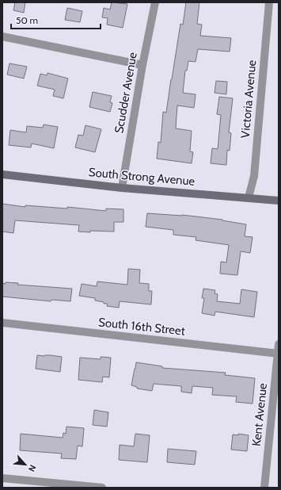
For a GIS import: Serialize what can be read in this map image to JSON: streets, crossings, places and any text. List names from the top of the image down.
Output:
{
  "streets": {
    "street": [
      "Scudder Avenue",
      "Victoria Avenue",
      "South Strong Avenue",
      "South 16th Street",
      "Kent Avenue"
    ]
  },
  "crossings": [
    ["Scudder Avenue", "South Strong Avenue"],
    ["Victoria Avenue", "South Strong Avenue"],
    ["South 16th Street", "Kent Avenue"]
  ],
  "scale_bar": "50 m",
  "north": "bottom right"
}
